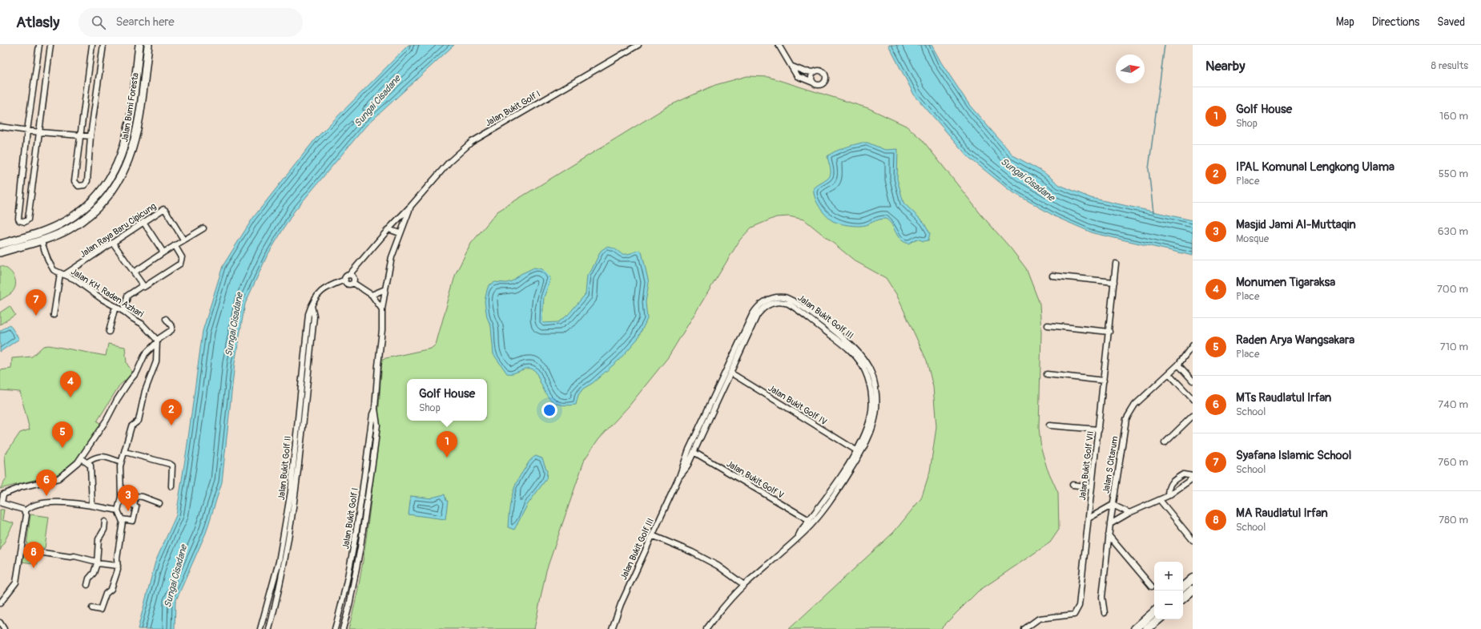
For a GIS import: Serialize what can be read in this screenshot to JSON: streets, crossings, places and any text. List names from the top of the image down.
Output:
{
  "streets": {
    "main road": ["Jalan Bumi Foresta"],
    "street": [
      "Jalan Bukit Golf I",
      "Jalan Raya Baru Cipicung",
      "Jalan KH. Raden Azhari",
      "Jalan Bukit Golf III",
      "Jalan Bukit Golf IV",
      "Jalan S Citarum",
      "Jalan Bukit Golf VII",
      "Jalan Bukit Golf II",
      "Jalan Bukit Golf V"
    ]
  },
  "crossings": [
    ["Jalan Bumi Foresta", "Jalan KH. Raden Azhari"],
    ["Jalan Bukit Golf I", "Jalan Bukit Golf II"],
    ["Jalan Raya Baru Cipicung", "Jalan KH. Raden Azhari"],
    ["Jalan Bukit Golf III", "Jalan Bukit Golf IV"],
    ["Jalan Bukit Golf III", "Jalan Bukit Golf V"]
  ],
  "water": ["Sungai Cisadane"],
  "north": "right",
  "page": {
    "header": "Atlasly",
    "search": "Search here",
    "nav": ["Map", "Directions", "Saved"],
    "heading": ["Nearby", "8 results"],
    "list": [
      {
        "mark": "1",
        "name": "Golf House",
        "note": "Shop",
        "value": "160 m"
      },
      {
        "mark": "2",
        "name": "IPAL Komunal Lengkong Ulama",
        "note": "Place",
        "value": "550 m"
      },
      {
        "mark": "3",
        "name": "Masjid Jami Al-Muttaqin",
        "note": "Mosque",
        "value": "630 m"
      },
      {
        "mark": "4",
        "name": "Monumen Tigaraksa",
        "note": "Place",
        "value": "700 m"
      },
      {
        "mark": "5",
        "name": "Raden Arya Wangsakara",
        "note": "Place",
        "value": "710 m"
      },
      {
        "mark": "6",
        "name": "MTs Raudlatul Irfan",
        "note": "School",
        "value": "740 m"
      },
      {
        "mark": "7",
        "name": "Syafana Islamic School",
        "note": "School",
        "value": "760 m"
      },
      {
        "mark": "8",
        "name": "MA Raudlatul Irfan",
        "note": "School",
        "value": "780 m"
      }
    ],
    "pins": [
      "7",
      "4",
      "2",
      "5",
      "1",
      "6",
      "3",
      "8"
    ],
    "popup": ["Golf House", "Shop"],
    "map_buttons": ["+", "−"]
  }
}
